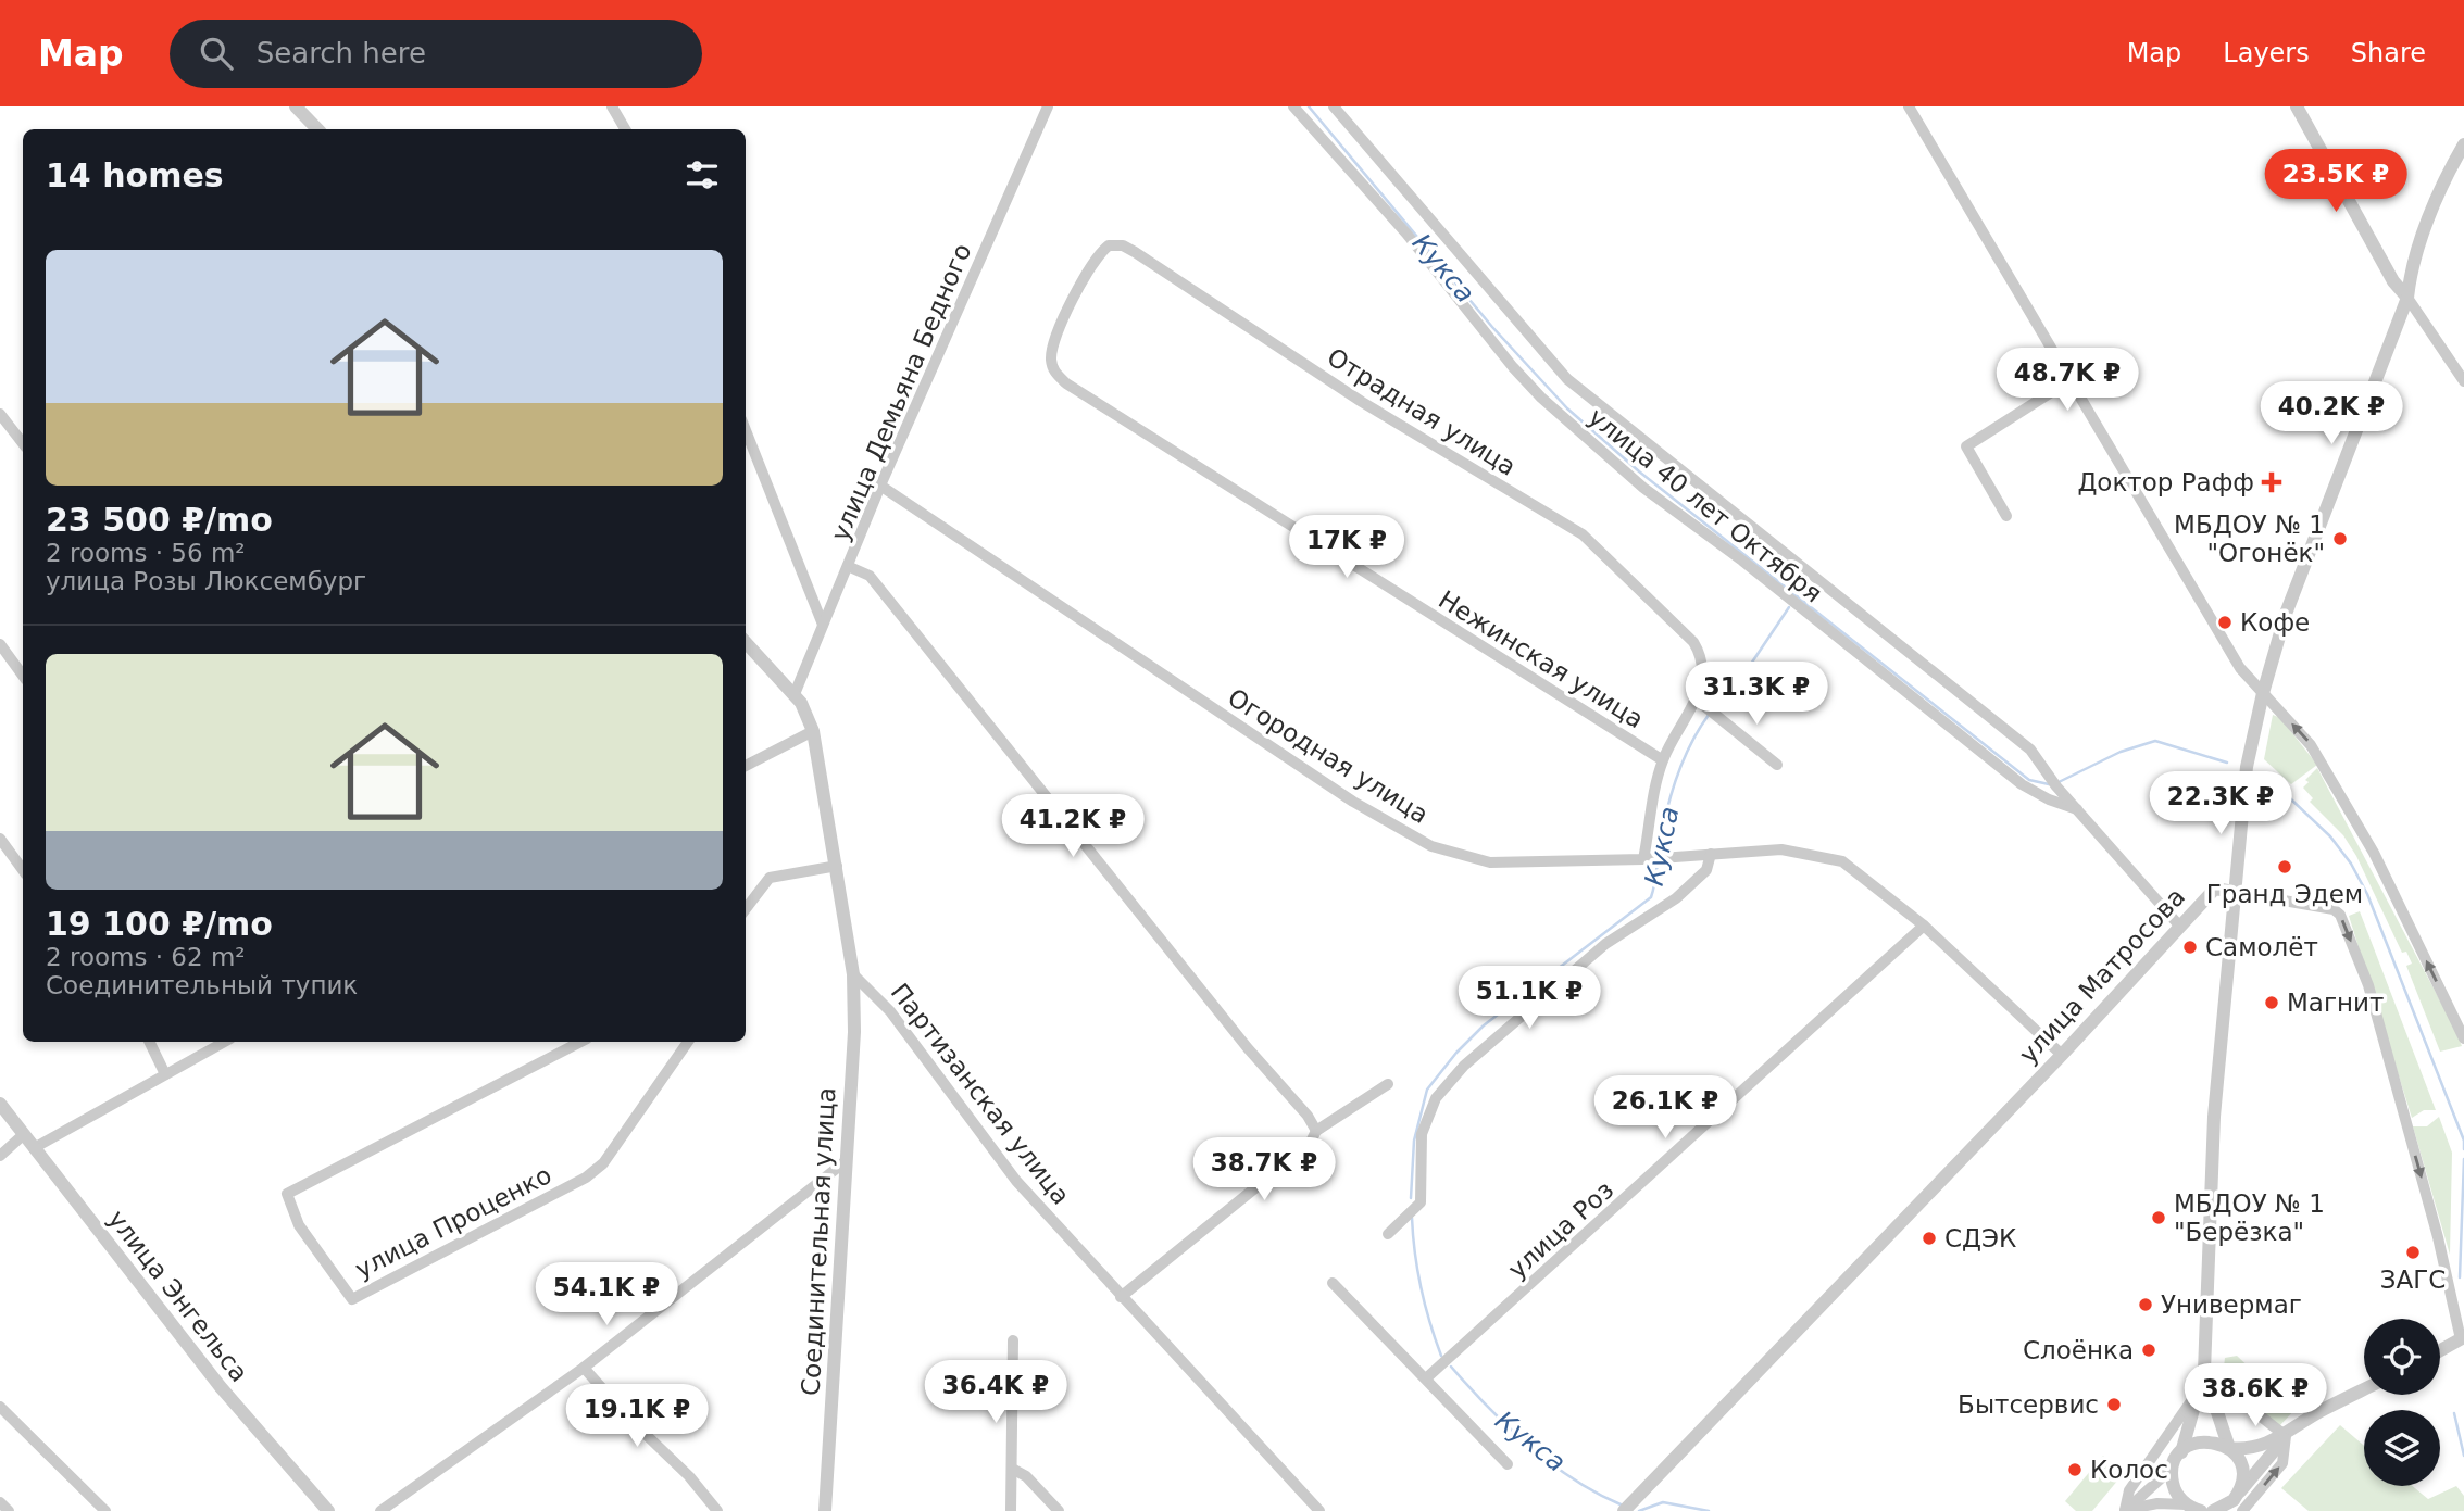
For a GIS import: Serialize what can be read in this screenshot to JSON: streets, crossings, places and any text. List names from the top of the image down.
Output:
{
  "streets": {
    "street": [
      "улица Демьяна Бедного",
      "Отрадная улица",
      "улица 40 лет Октября",
      "Нежинская улица",
      "Огородная улица",
      "улица Матросова",
      "Партизанская улица",
      "улица Проценко",
      "улица Роз",
      "Соединительная улица",
      "улица Энгельса"
    ]
  },
  "crossings": [
    ["улица Демьяна Бедного", "Огородная улица"],
    ["Отрадная улица", "Нежинская улица"],
    ["улица 40 лет Октября", "улица Матросова"],
    ["Огородная улица", "улица Матросова"],
    ["Огородная улица", "улица Роз"],
    ["Партизанская улица", "Соединительная улица"]
  ],
  "water": ["Кукса"],
  "places": {
    "health": ["Доктор Рафф"],
    "other": [
      "МБДОУ № 1 \"Огонёк\"",
      "Кофе",
      "Гранд Эдем",
      "Самолёт",
      "Магнит",
      "МБДОУ № 1 \"Берёзка\"",
      "СДЭК",
      "ЗАГС",
      "Универмаг",
      "Слоёнка",
      "Бытсервис",
      "Колос"
    ]
  },
  "page": {
    "header": "Map",
    "search": "Search here",
    "nav": ["Map", "Layers", "Share"],
    "heading": "14 homes",
    "price": [
      "23.5K ₽",
      "48.7K ₽",
      "40.2K ₽",
      "17K ₽",
      "31.3K ₽",
      "22.3K ₽",
      "41.2K ₽",
      "51.1K ₽",
      "26.1K ₽",
      "38.7K ₽",
      "54.1K ₽",
      "36.4K ₽",
      "38.6K ₽",
      "19.1K ₽"
    ],
    "list": [
      {
        "name": "23 500 ₽/mo",
        "note": "2 rooms · 56 m² · улица Розы Люксембург"
      },
      {
        "name": "19 100 ₽/mo",
        "note": "2 rooms · 62 m² · Соединительный тупик"
      }
    ]
  }
}
